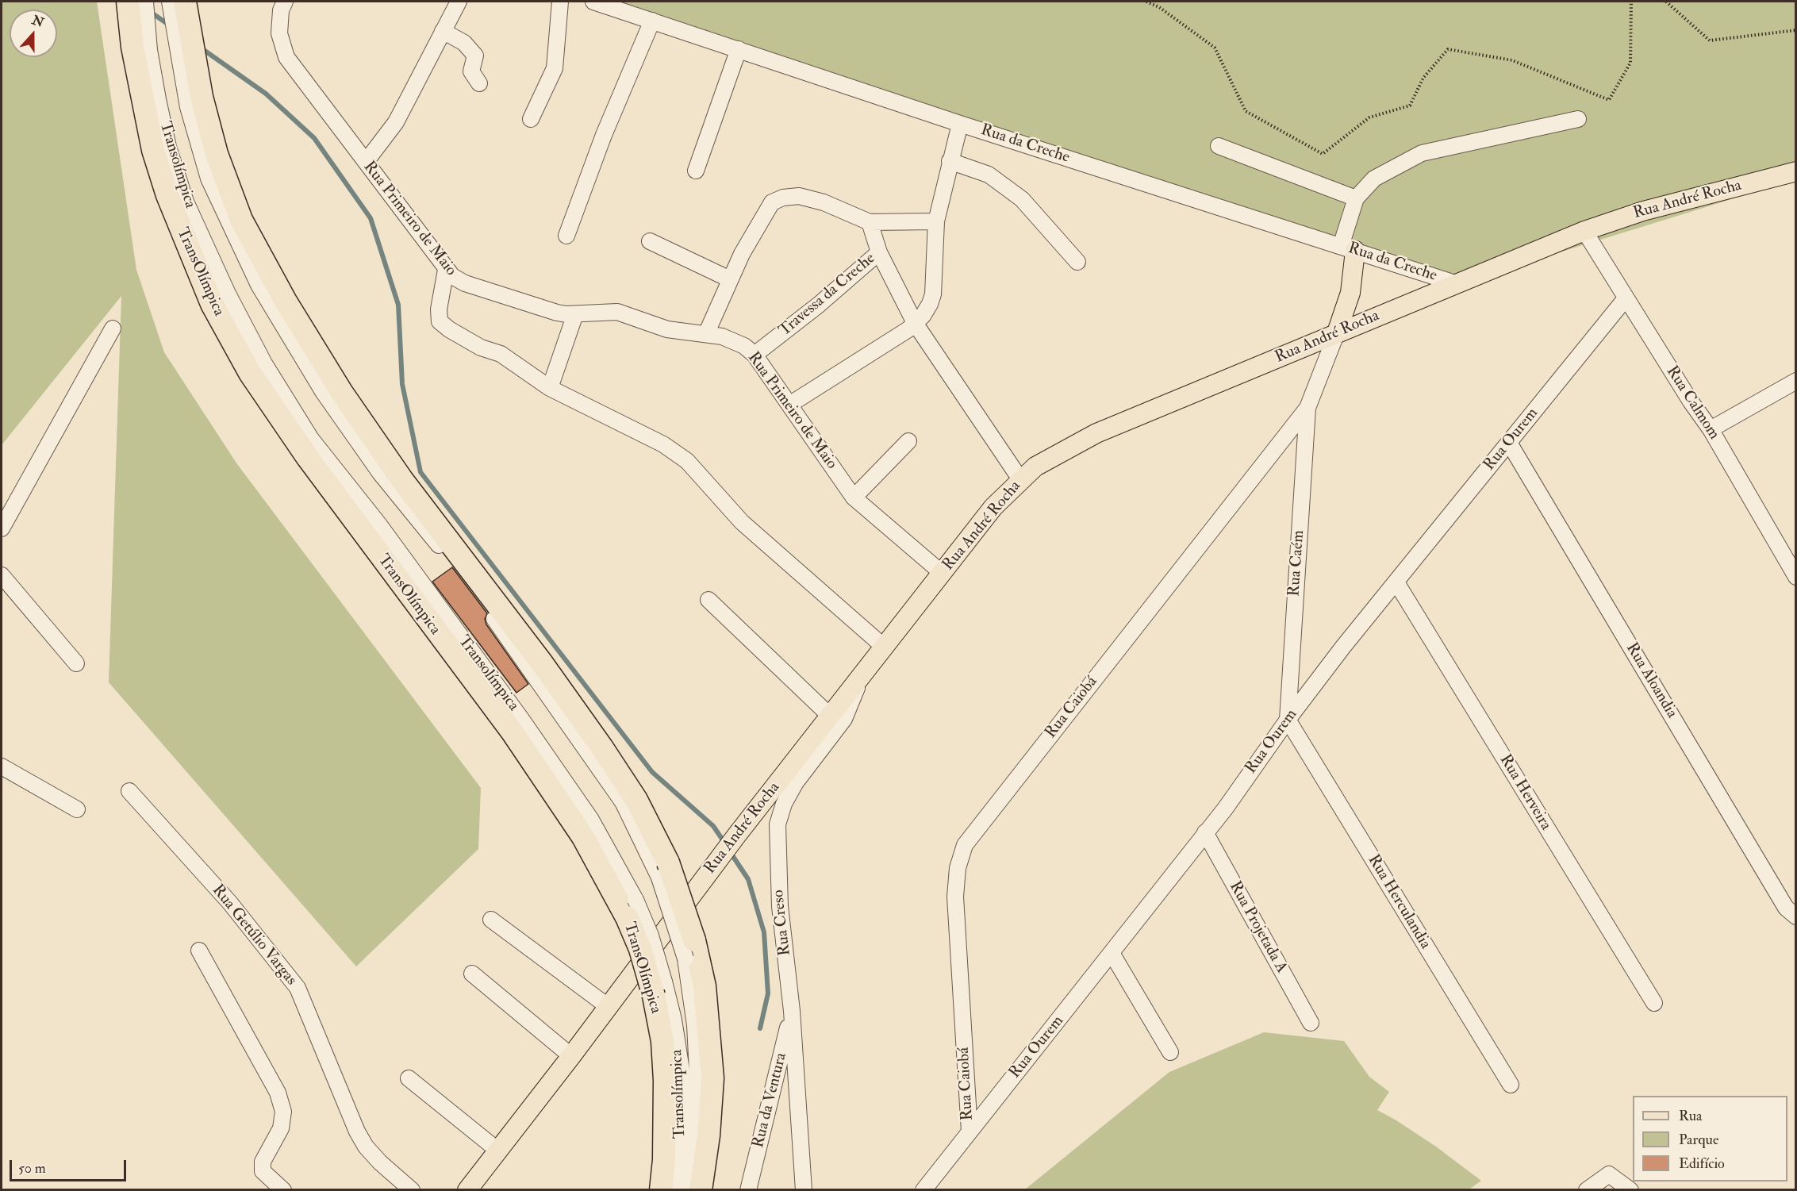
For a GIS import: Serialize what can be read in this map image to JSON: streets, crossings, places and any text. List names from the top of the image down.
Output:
{
  "streets": {
    "highway": ["TransOlímpica"],
    "main road": ["Rua André Rocha"],
    "street": [
      "Rua da Creche",
      "Transolímpica",
      "Rua Primeiro de Maio",
      "Travessa da Creche",
      "Rua Calmom",
      "Rua Ourem",
      "Rua Caém",
      "Rua Aloandia",
      "Rua Caiobá",
      "Rua Herveira",
      "Rua Herculandia",
      "Rua Creso",
      "Rua Projetada A",
      "Rua Getúlio Vargas",
      "Rua da Ventura"
    ]
  },
  "crossings": [
    ["Rua da Creche", "Rua André Rocha"],
    ["Transolímpica", "TransOlímpica"],
    ["Rua André Rocha", "Rua Primeiro de Maio"],
    ["Rua André Rocha", "Rua Calmom"],
    ["Rua André Rocha", "Rua Caiobá"],
    ["Rua André Rocha", "Rua Creso"],
    ["Rua Primeiro de Maio", "Travessa da Creche"],
    ["Rua Calmom", "Rua Ourem"],
    ["Rua Ourem", "Rua Caém"],
    ["Rua Ourem", "Rua Aloandia"],
    ["Rua Ourem", "Rua Caiobá"],
    ["Rua Ourem", "Rua Herveira"],
    ["Rua Ourem", "Rua Herculandia"],
    ["Rua Ourem", "Rua Projetada A"],
    ["Rua Caém", "Rua Caiobá"],
    ["Rua Caém", "Rua Herculandia"],
    ["Rua Creso", "Rua da Ventura"]
  ],
  "legend": ["Rua", "Parque", "Edifício"],
  "scale_bar": "50 m",
  "north": "top"
}
